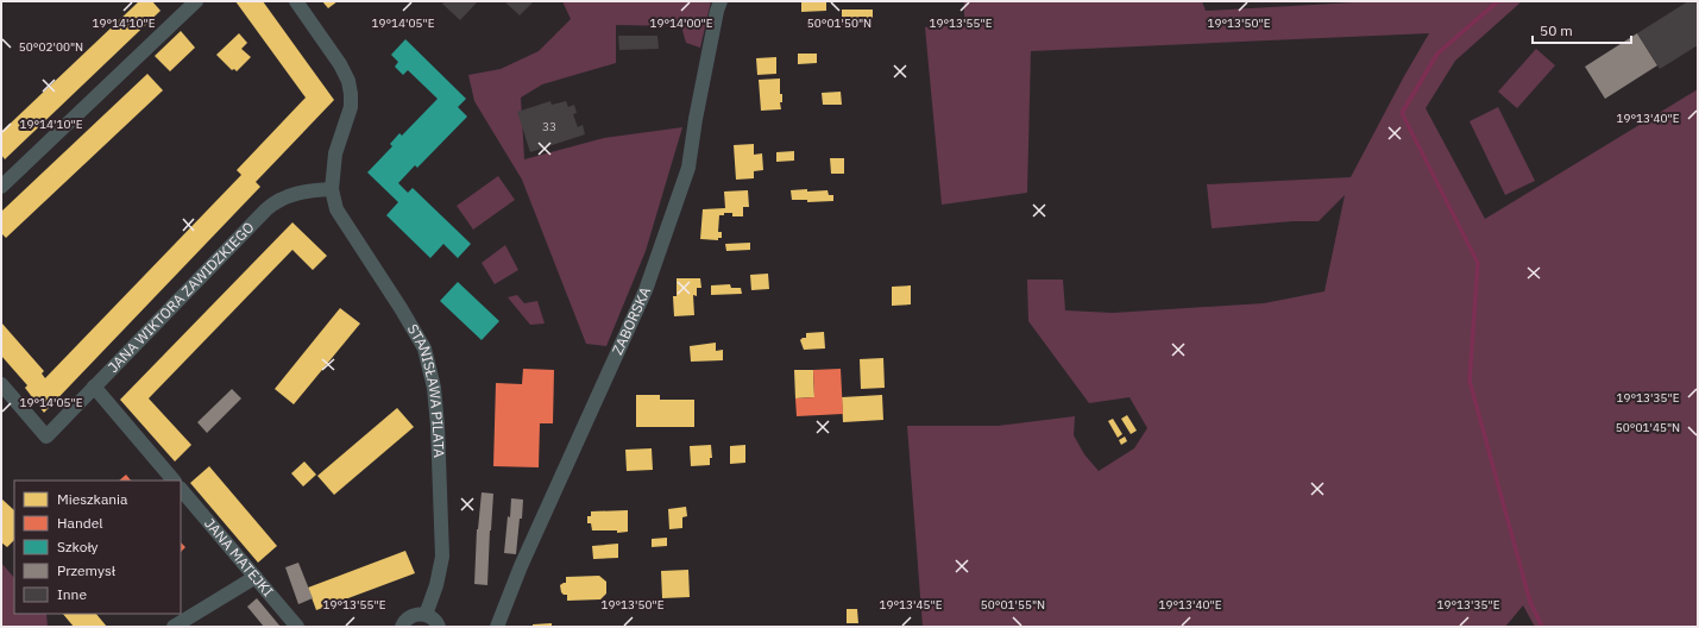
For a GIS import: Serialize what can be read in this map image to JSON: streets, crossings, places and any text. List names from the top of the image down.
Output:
{
  "streets": {
    "street": [
      "JANA WIKTORA ZAWIDZKIEGO",
      "ZABORSKA",
      "STANISŁAWA PILATA",
      "JANA MATEJKI"
    ]
  },
  "crossings": [
    ["JANA WIKTORA ZAWIDZKIEGO", "STANISŁAWA PILATA"]
  ],
  "house_numbers": ["33"],
  "legend": [
    "Mieszkania",
    "Handel",
    "Szkoły",
    "Przemysł",
    "Inne"
  ],
  "scale_bar": "50 m",
  "coordinates": [
    "19°14'10\"E",
    "19°14'05\"E",
    "19°14'00\"E",
    "50°01'50\"N",
    "19°13'55\"E",
    "19°13'50\"E",
    "50°02'00\"N",
    "19°13'40\"E",
    "19°13'35\"E",
    "50°01'45\"N",
    "19°13'45\"E",
    "50°01'55\"N"
  ]
}
